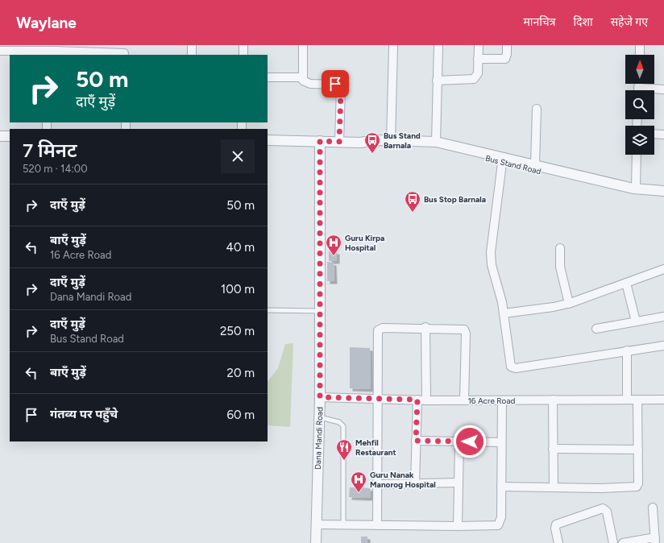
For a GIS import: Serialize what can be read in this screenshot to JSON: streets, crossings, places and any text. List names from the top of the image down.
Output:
{
  "streets": {
    "street": ["Bus Stand Road", "16 Acre Road", "Dana Mandi Road"]
  },
  "crossings": [
    ["Bus Stand Road", "Dana Mandi Road"],
    ["16 Acre Road", "Dana Mandi Road"]
  ],
  "places": {
    "bus stop": ["Bus Stand Barnala", "Bus Stop Barnala"],
    "hospital": ["Guru Kirpa Hospital", "Guru Nanak Manorog Hospital"],
    "restaurant": ["Mehfil Restaurant"]
  },
  "north": "top",
  "page": {
    "header": "Waylane",
    "nav": ["मानचित्र", "दिशा", "सहेजे गए"],
    "turn": ["50 m", "दाएँ मुड़ें"],
    "heading": ["7 मिनट", "520 m · 14:00"],
    "list": [
      {
        "name": "दाएँ मुड़ें",
        "value": "50 m"
      },
      {
        "name": "बाएँ मुड़ें",
        "note": "16 Acre Road",
        "value": "40 m"
      },
      {
        "name": "दाएँ मुड़ें",
        "note": "Dana Mandi Road",
        "value": "100 m"
      },
      {
        "name": "दाएँ मुड़ें",
        "note": "Bus Stand Road",
        "value": "250 m"
      },
      {
        "name": "बाएँ मुड़ें",
        "value": "20 m"
      },
      {
        "name": "गंतव्य पर पहुँचे",
        "value": "60 m"
      }
    ]
  }
}
